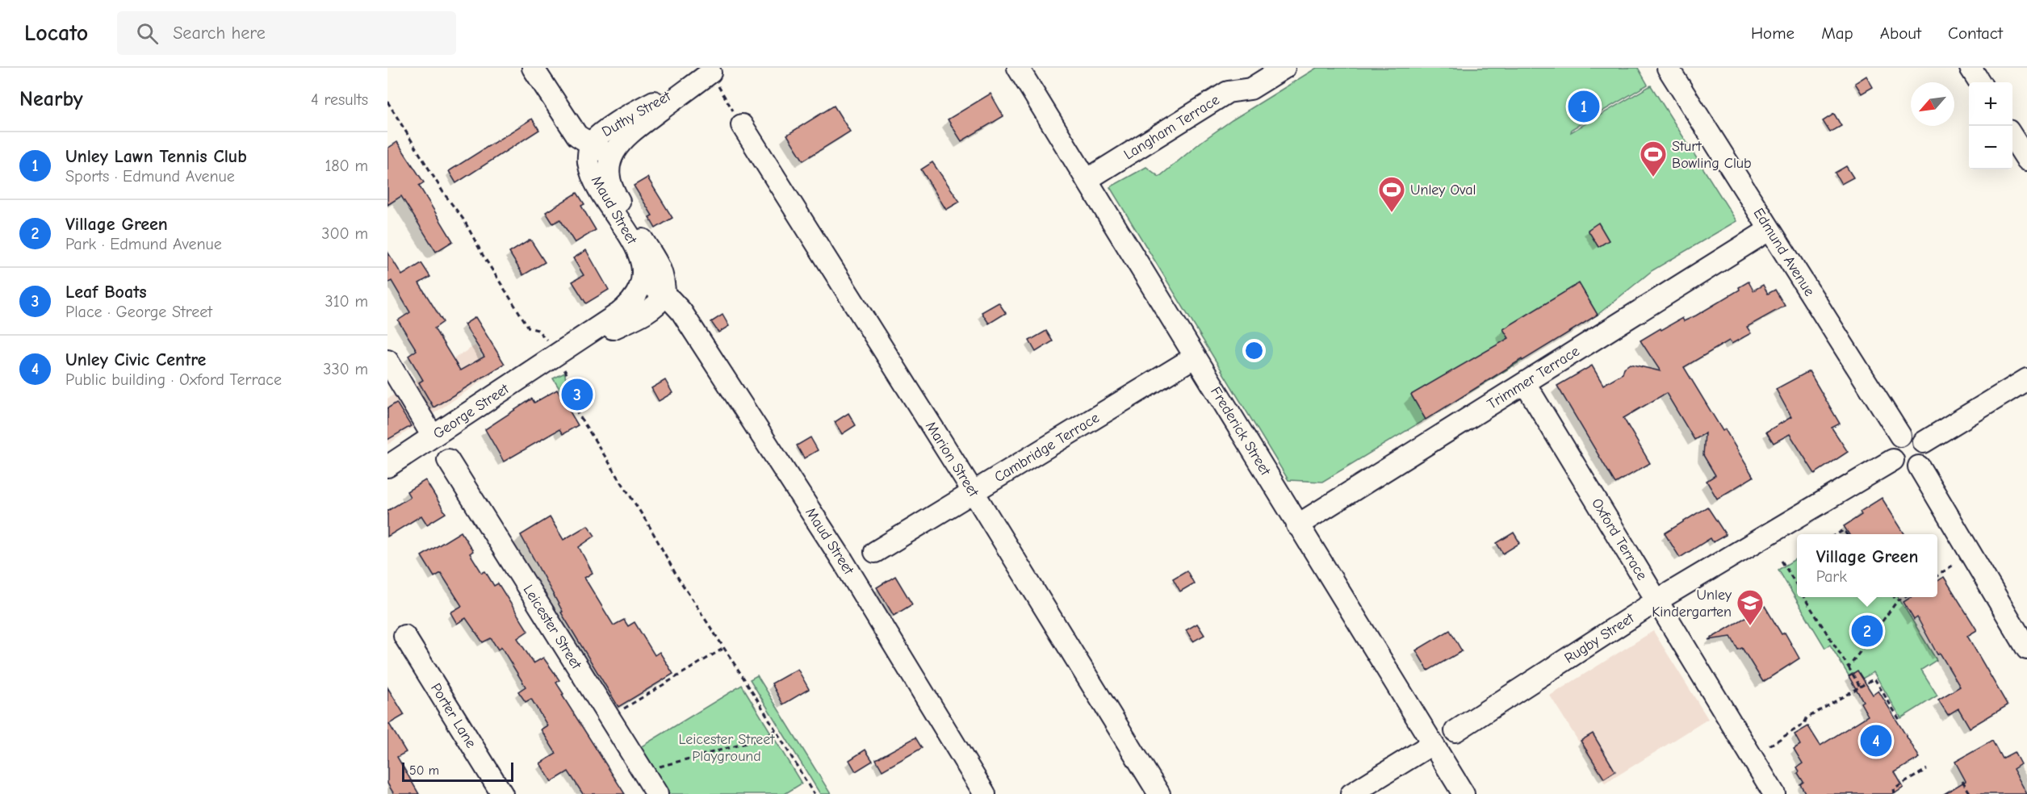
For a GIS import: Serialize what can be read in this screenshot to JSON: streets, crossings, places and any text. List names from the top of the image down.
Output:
{
  "streets": {
    "street": [
      "Duthy Street",
      "Langham Terrace",
      "Maud Street",
      "Edmund Avenue",
      "Trimmer Terrace",
      "George Street",
      "Frederick Street",
      "Cambridge Terrace",
      "Marion Street",
      "Oxford Terrace",
      "Leicester Street",
      "Rugby Street",
      "Porter Lane"
    ]
  },
  "crossings": [
    ["Duthy Street", "Maud Street"],
    ["Langham Terrace", "Frederick Street"],
    ["Maud Street", "George Street"],
    ["Edmund Avenue", "Trimmer Terrace"],
    ["Edmund Avenue", "Rugby Street"],
    ["Trimmer Terrace", "Frederick Street"],
    ["Trimmer Terrace", "Oxford Terrace"],
    ["Frederick Street", "Cambridge Terrace"],
    ["Cambridge Terrace", "Marion Street"],
    ["Oxford Terrace", "Rugby Street"]
  ],
  "parks": ["Leicester Street Playground"],
  "places": {
    "sports": ["Sturt Bowling Club", "Unley Oval"],
    "school or university": ["Unley Kindergarten"]
  },
  "scale_bar": "50 m",
  "north": "bottom left",
  "page": {
    "header": "Locato",
    "search": "Search here",
    "nav": [
      "Home",
      "Map",
      "About",
      "Contact"
    ],
    "heading": ["Nearby", "4 results"],
    "map_buttons": ["+", "−"],
    "pins": [
      "1",
      "3",
      "2",
      "4"
    ],
    "list": [
      {
        "mark": "1",
        "name": "Unley Lawn Tennis Club",
        "note": "Sports · Edmund Avenue",
        "value": "180 m"
      },
      {
        "mark": "2",
        "name": "Village Green",
        "note": "Park · Edmund Avenue",
        "value": "300 m"
      },
      {
        "mark": "3",
        "name": "Leaf Boats",
        "note": "Place · George Street",
        "value": "310 m"
      },
      {
        "mark": "4",
        "name": "Unley Civic Centre",
        "note": "Public building · Oxford Terrace",
        "value": "330 m"
      }
    ],
    "popup": ["Village Green", "Park"],
    "scale": "50 m"
  }
}
